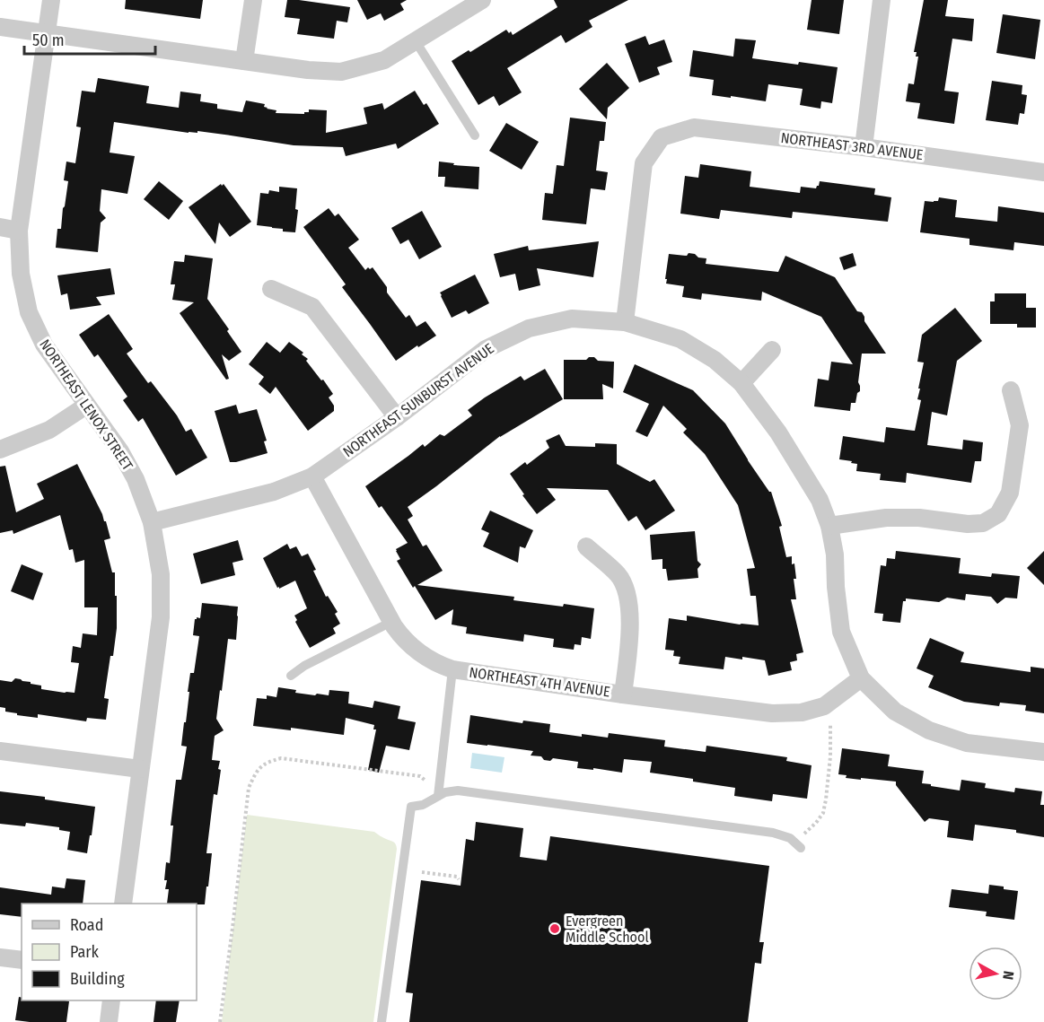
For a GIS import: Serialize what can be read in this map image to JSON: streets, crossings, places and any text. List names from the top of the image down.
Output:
{
  "streets": {
    "street": [
      "NORTHEAST 3RD AVENUE",
      "NORTHEAST SUNBURST AVENUE",
      "NORTHEAST LENOX STREET",
      "NORTHEAST 4TH AVENUE"
    ]
  },
  "crossings": [
    ["NORTHEAST 3RD AVENUE", "NORTHEAST SUNBURST AVENUE"],
    ["NORTHEAST SUNBURST AVENUE", "NORTHEAST LENOX STREET"],
    ["NORTHEAST SUNBURST AVENUE", "NORTHEAST 4TH AVENUE"]
  ],
  "places": ["Evergreen Middle School"],
  "legend": ["Road", "Park", "Building"],
  "scale_bar": "50 m",
  "north": "right"
}
